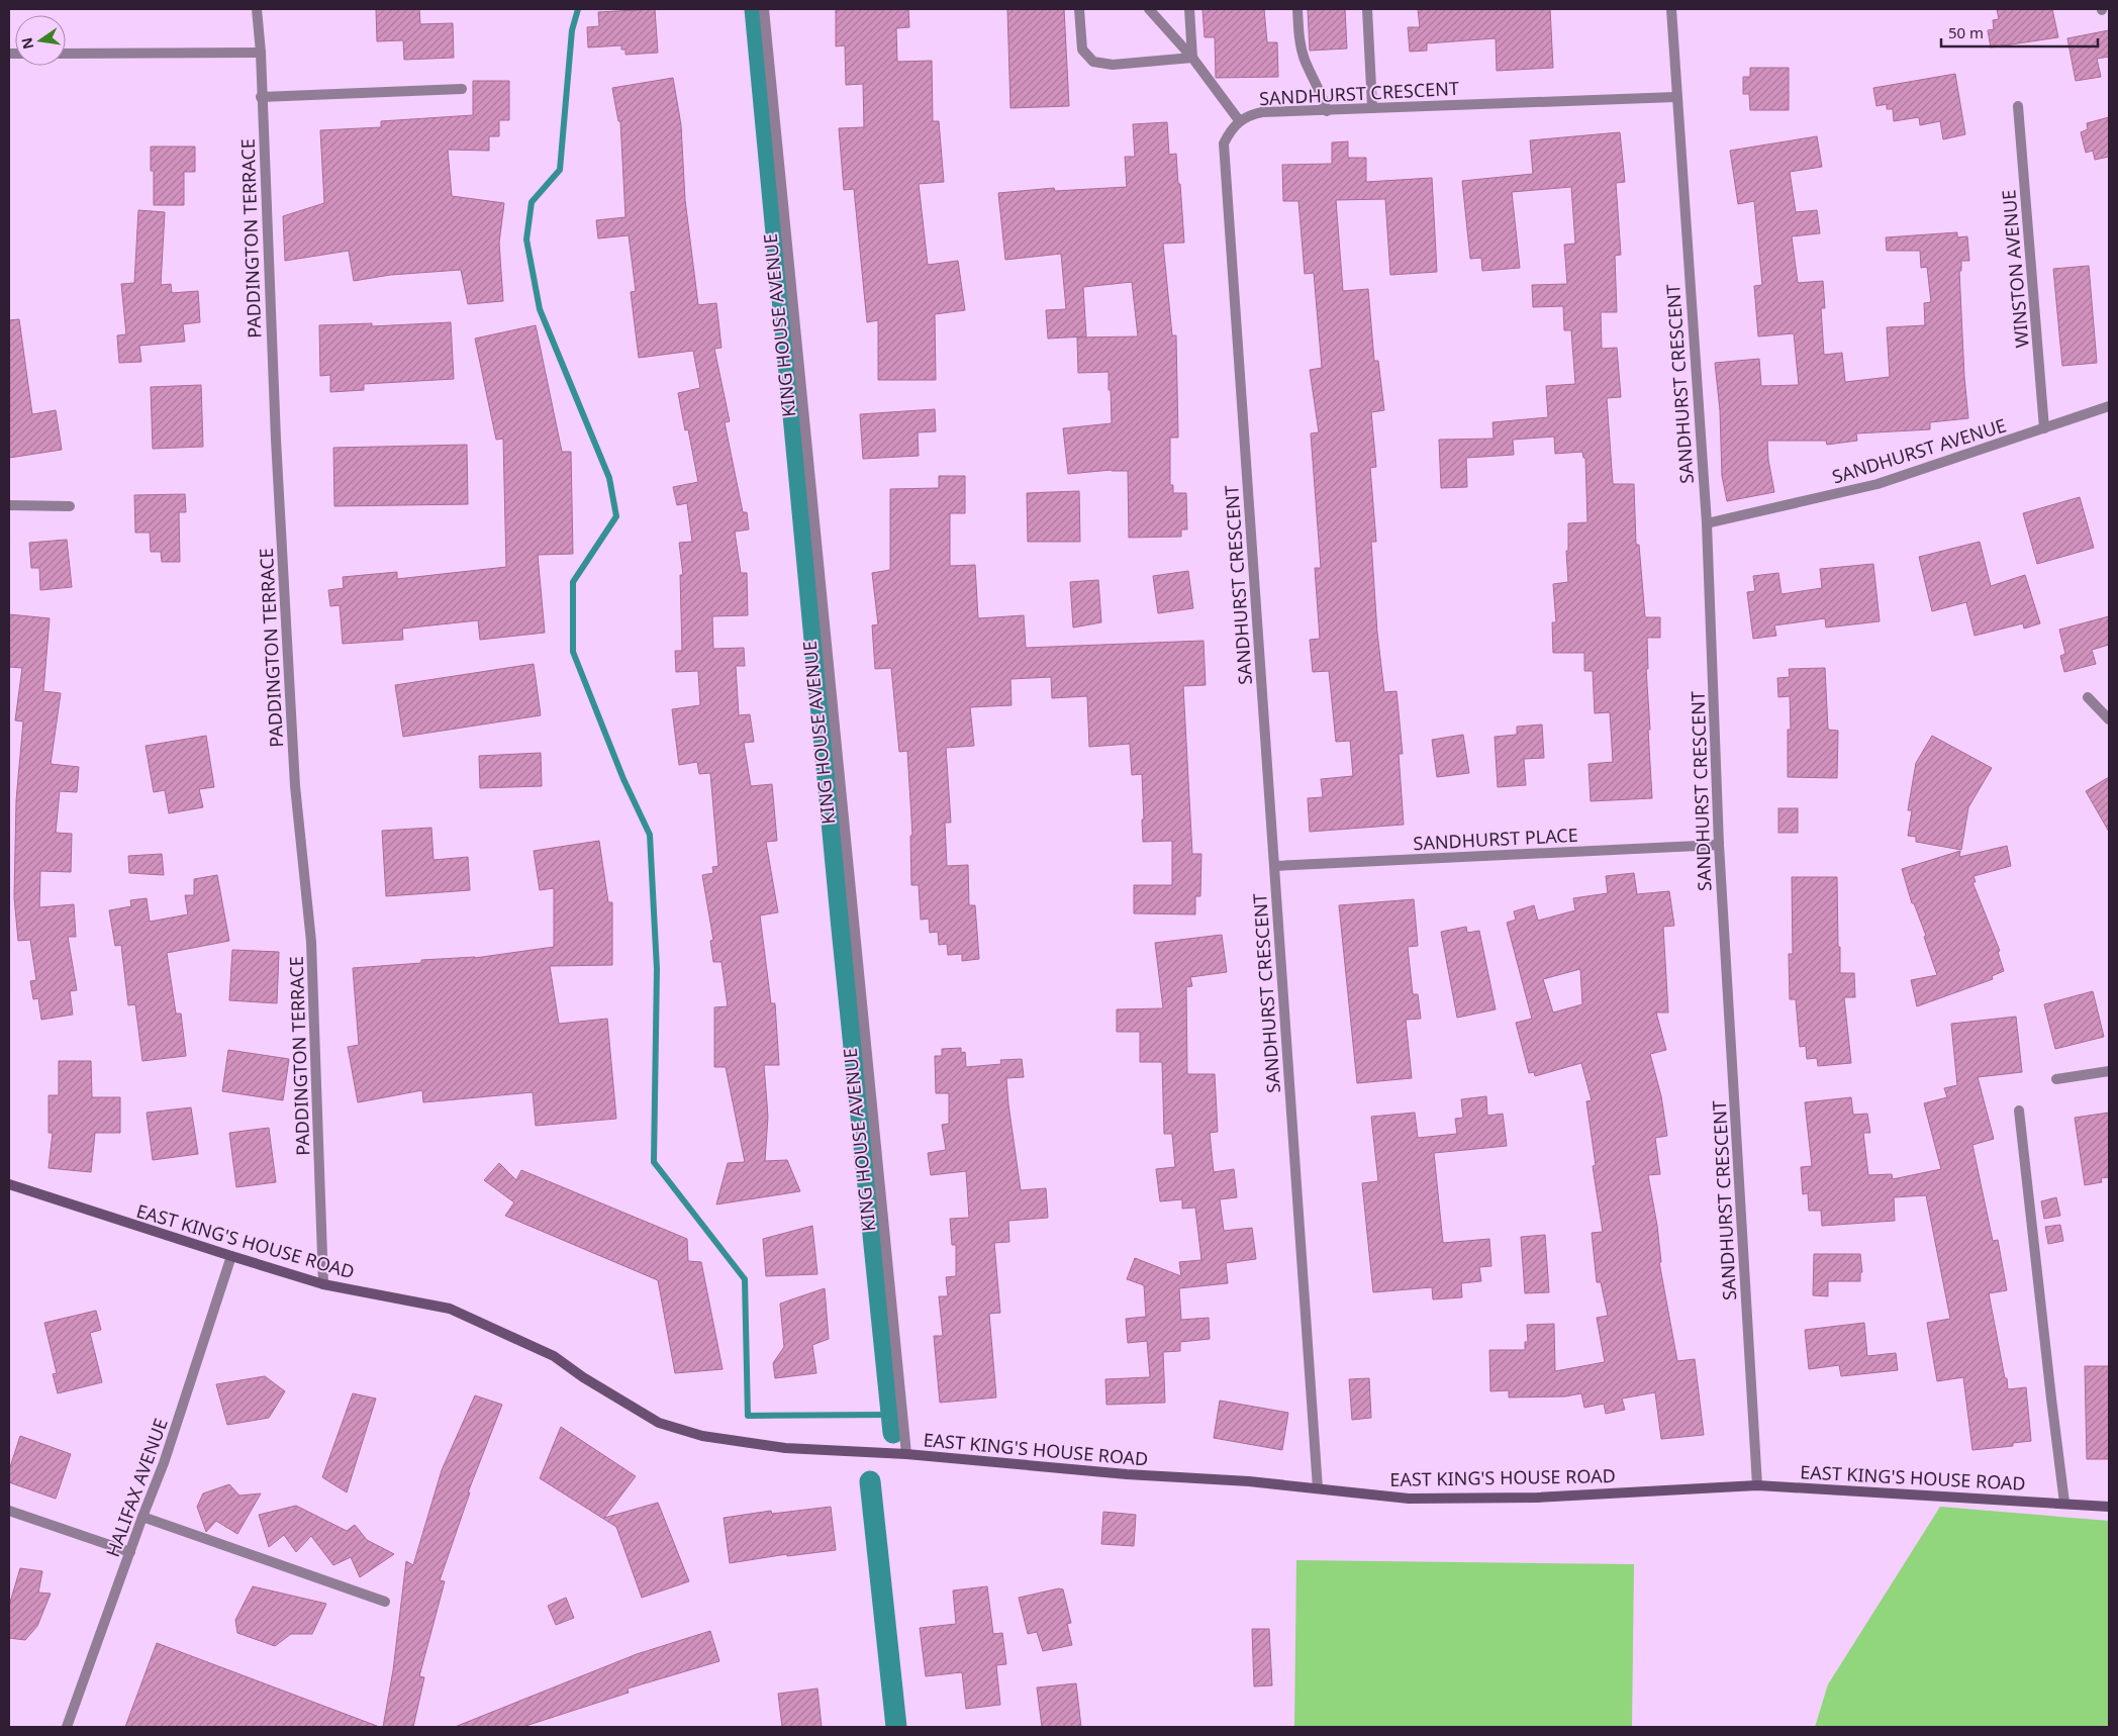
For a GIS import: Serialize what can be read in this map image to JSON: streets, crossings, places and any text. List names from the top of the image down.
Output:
{
  "streets": {
    "main road": ["EAST KING'S HOUSE ROAD"],
    "street": [
      "SANDHURST CRESCENT",
      "PADDINGTON TERRACE",
      "WINSTON AVENUE",
      "KING HOUSE AVENUE",
      "SANDHURST AVENUE",
      "SANDHURST PLACE",
      "HALIFAX AVENUE"
    ]
  },
  "crossings": [
    ["SANDHURST CRESCENT", "SANDHURST AVENUE"],
    ["SANDHURST CRESCENT", "SANDHURST PLACE"],
    ["SANDHURST CRESCENT", "EAST KING'S HOUSE ROAD"],
    ["PADDINGTON TERRACE", "EAST KING'S HOUSE ROAD"],
    ["WINSTON AVENUE", "SANDHURST AVENUE"],
    ["KING HOUSE AVENUE", "EAST KING'S HOUSE ROAD"],
    ["EAST KING'S HOUSE ROAD", "HALIFAX AVENUE"]
  ],
  "scale_bar": "50 m",
  "north": "left"
}
